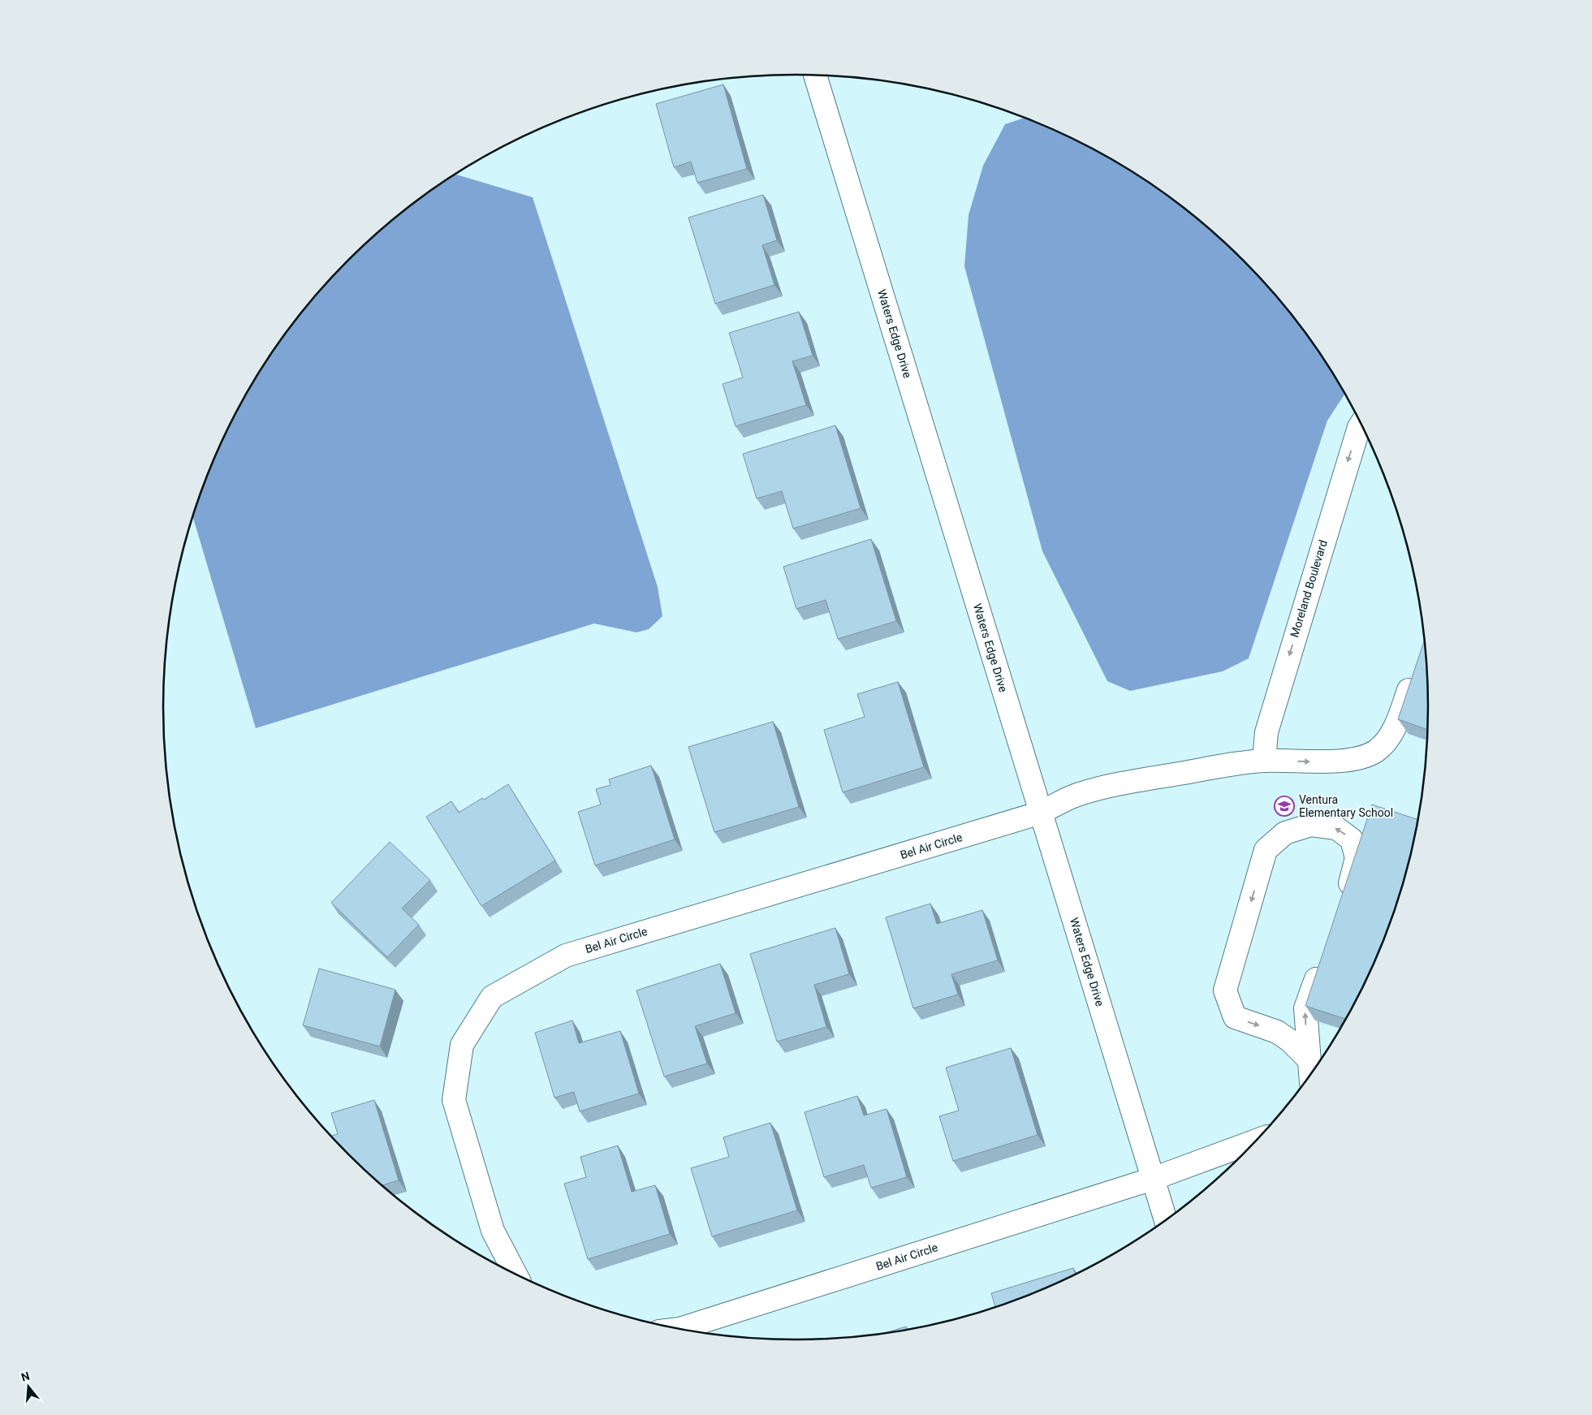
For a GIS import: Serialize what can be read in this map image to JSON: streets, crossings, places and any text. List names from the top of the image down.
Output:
{
  "streets": {
    "street": ["Waters Edge Drive", "Moreland Boulevard", "Bel Air Circle"]
  },
  "crossings": [
    ["Waters Edge Drive", "Bel Air Circle"]
  ],
  "one_way": ["Moreland Boulevard"],
  "places": {
    "school or university": ["Ventura Elementary School"]
  },
  "north": "top"
}
